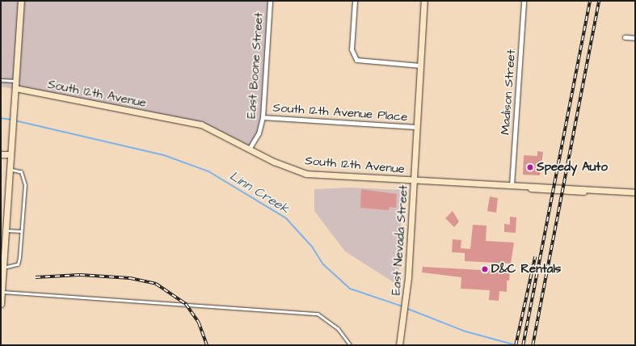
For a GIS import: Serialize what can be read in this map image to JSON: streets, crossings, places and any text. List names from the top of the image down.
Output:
{
  "streets": {
    "main road": ["South 12th Avenue", "East Nevada Street"],
    "street": ["East Boone Street", "Madison Street", "South 12th Avenue Place"]
  },
  "crossings": [
    ["East Boone Street", "South 12th Avenue"],
    ["East Boone Street", "South 12th Avenue Place"],
    ["Madison Street", "South 12th Avenue"],
    ["South 12th Avenue", "East Nevada Street"],
    ["South 12th Avenue Place", "East Nevada Street"]
  ],
  "water": ["Linn Creek"],
  "places": ["Speedy Auto", "D&C Rentals"]
}
